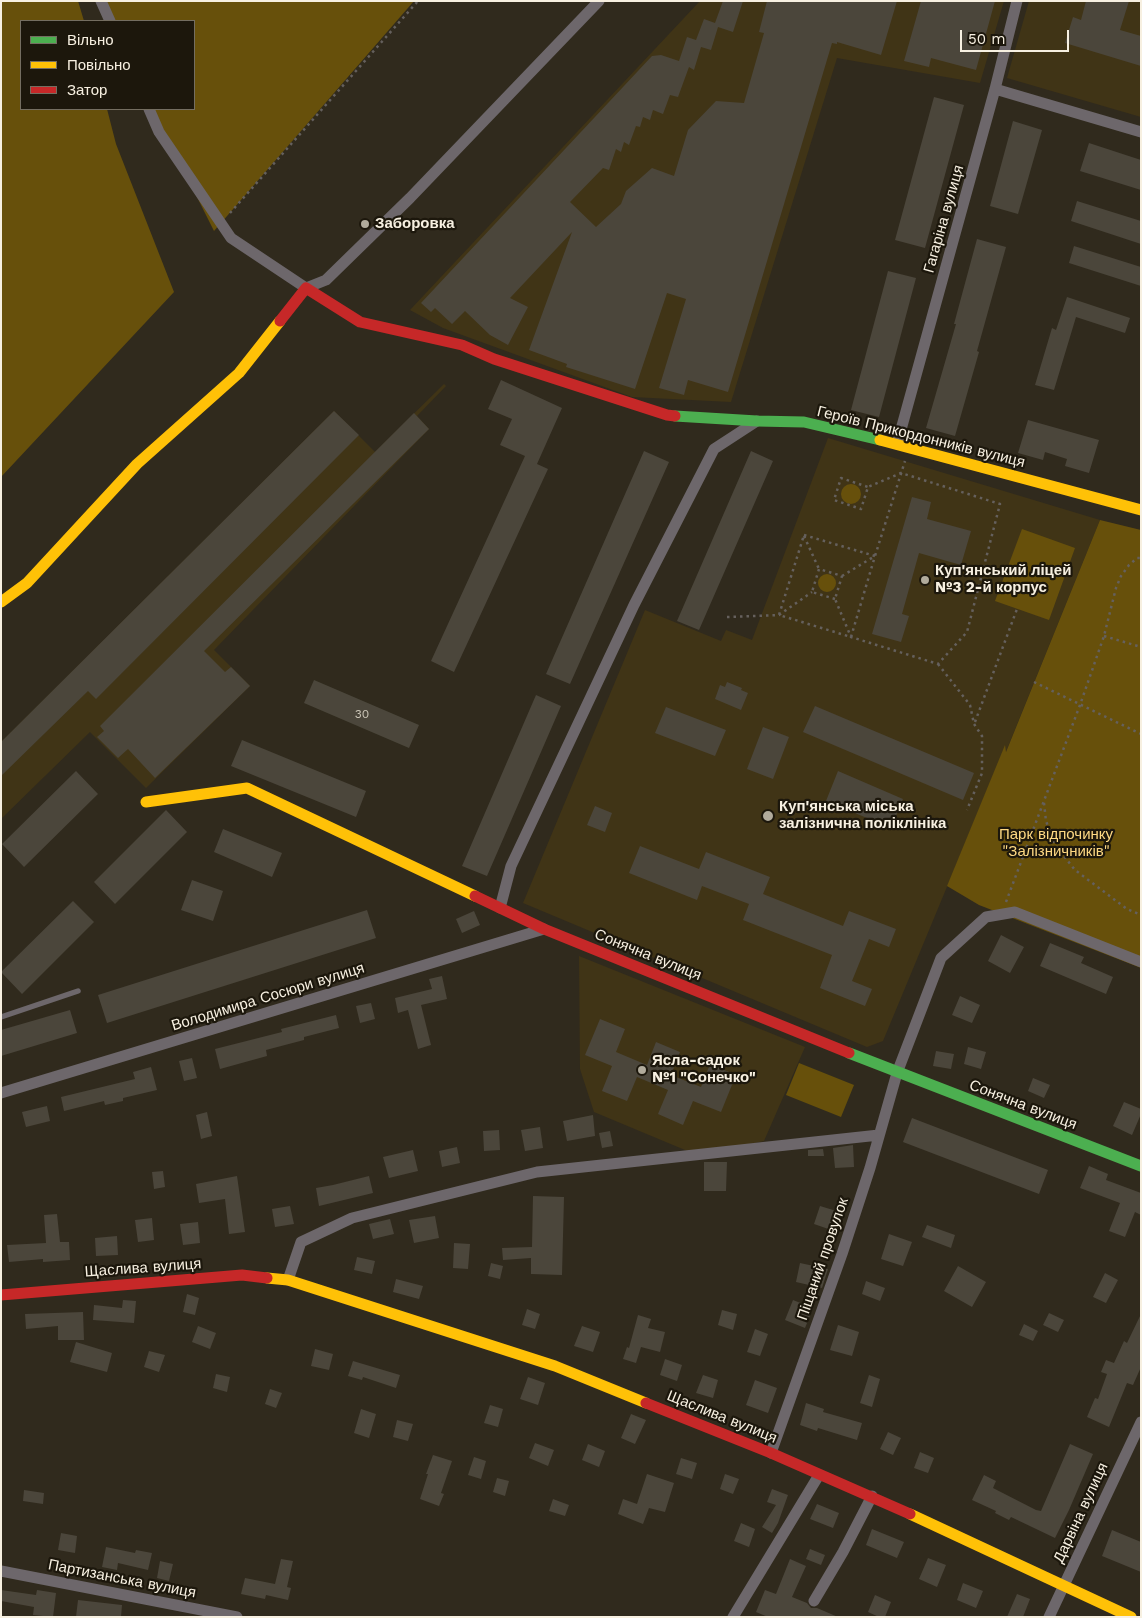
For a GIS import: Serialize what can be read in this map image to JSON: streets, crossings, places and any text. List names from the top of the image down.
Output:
{
  "streets": {
    "street": [
      "Гагаріна вулиця",
      "Героїв Прикордонників вулиця",
      "Сонячна вулиця",
      "Володимира Сосюри вулиця",
      "Піщаний провулок",
      "Щаслива вулиця",
      "Дарвіна вулиця",
      "Партизанська вулиця"
    ]
  },
  "crossings": [
    ["Гагаріна вулиця", "Героїв Прикордонників вулиця"],
    ["Сонячна вулиця", "Володимира Сосюри вулиця"],
    ["Сонячна вулиця", "Піщаний провулок"],
    ["Піщаний провулок", "Щаслива вулиця"],
    ["Щаслива вулиця", "Дарвіна вулиця"]
  ],
  "parks": ["Парк відпочинку \"Залізничників\""],
  "places": [
    "Заборовка",
    "Куп'янський ліцей №3 2-й корпус",
    "Куп'янська міська залізнична поліклініка",
    "Ясла-садок №1 \"Сонечко\""
  ],
  "house_numbers": ["30"],
  "legend": ["Вільно", "Повільно", "Затор"],
  "scale_bar": "50 m"
}
